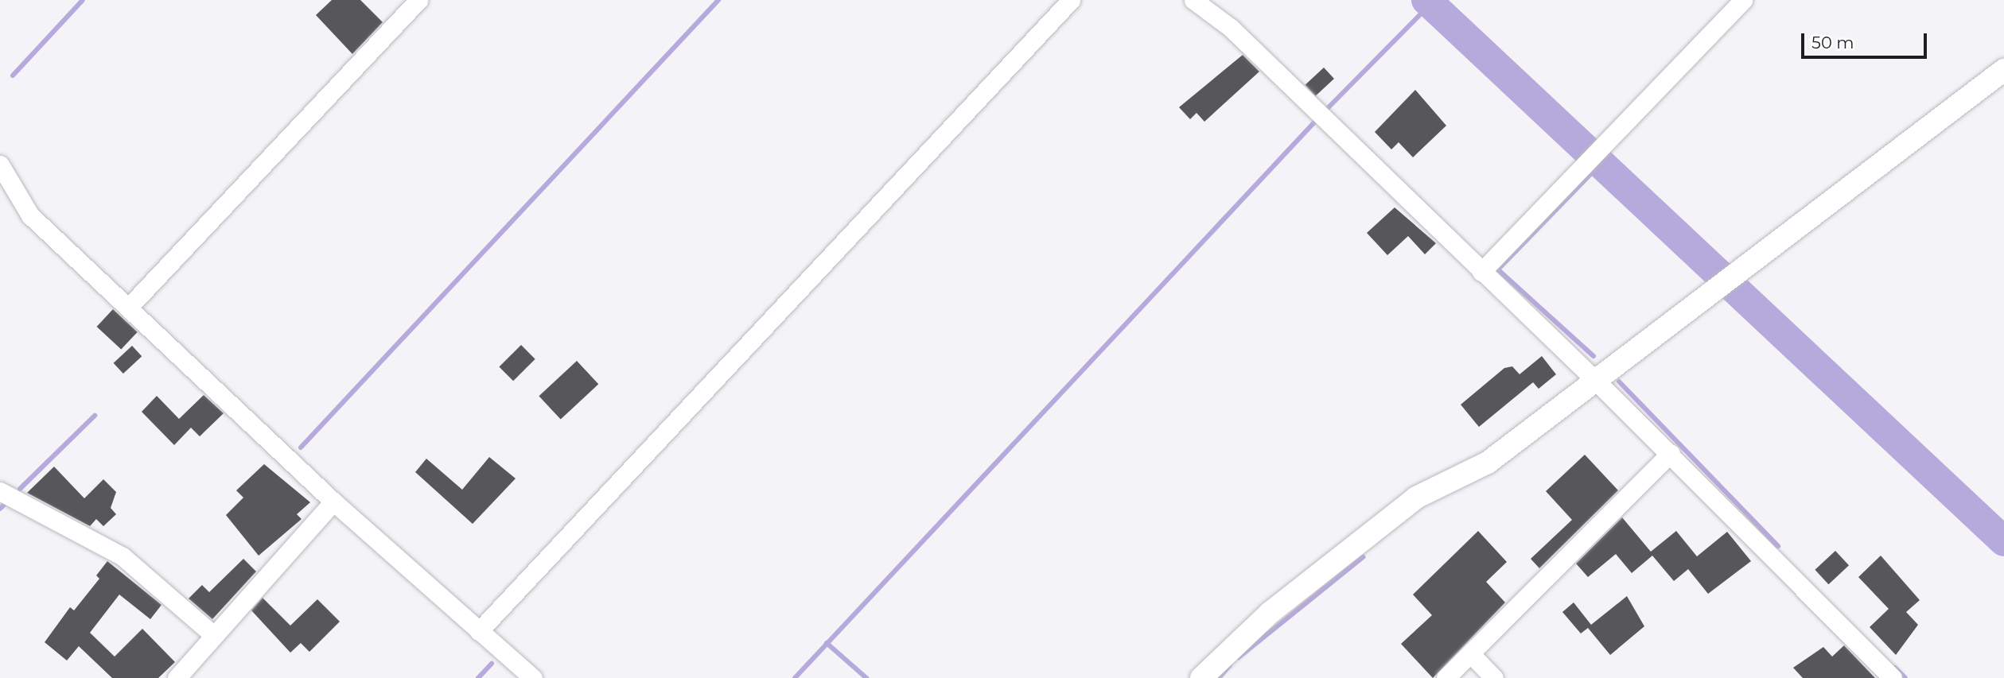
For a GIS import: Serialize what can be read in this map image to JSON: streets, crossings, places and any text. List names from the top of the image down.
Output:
{
  "scale_bar": "50 m"
}
